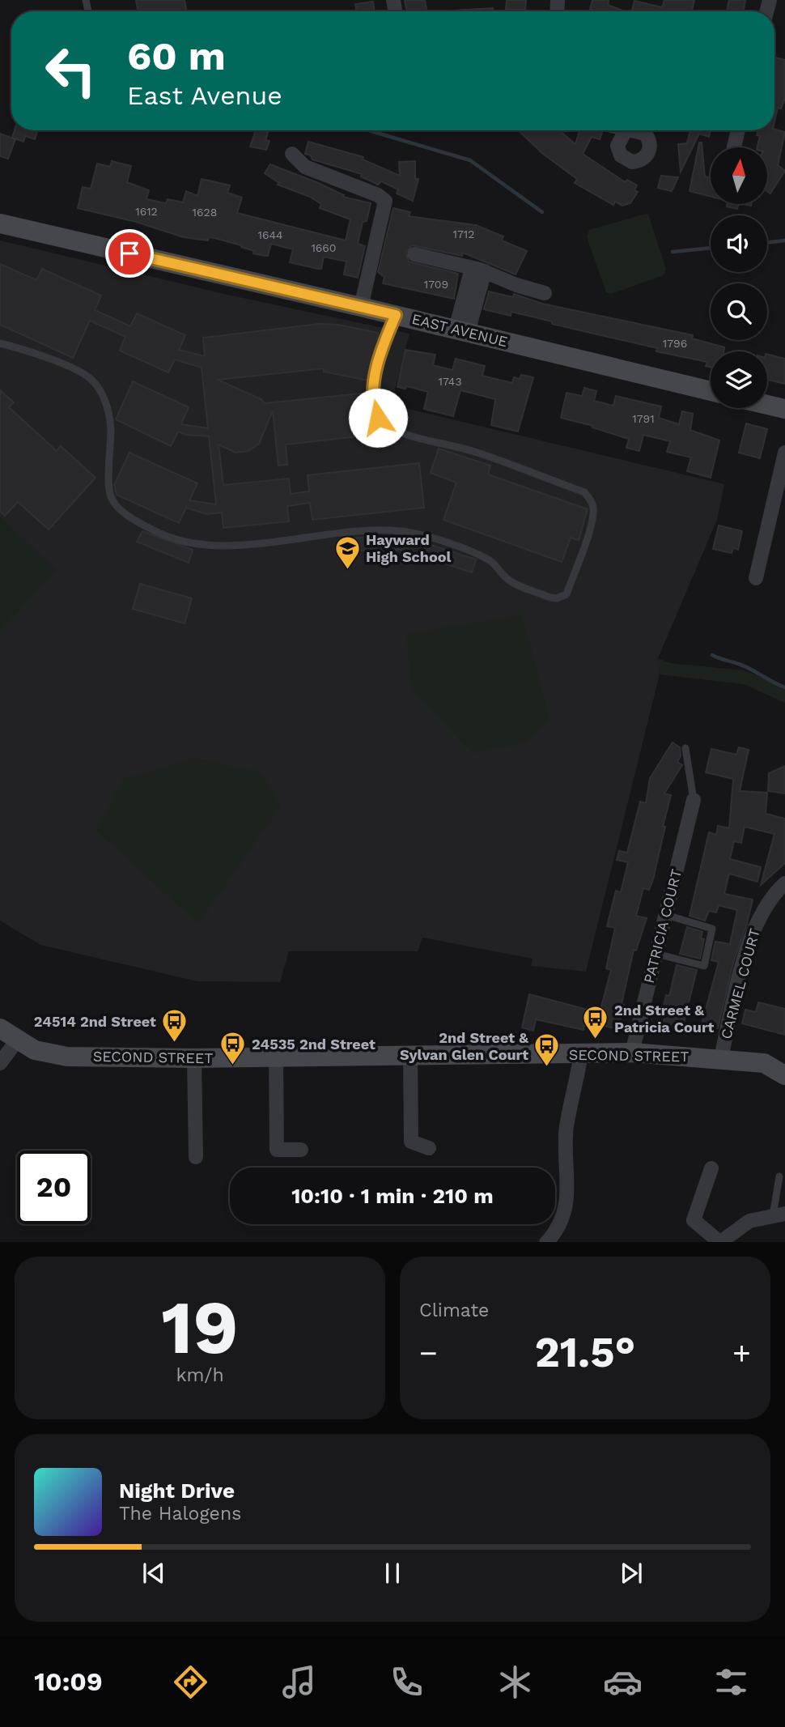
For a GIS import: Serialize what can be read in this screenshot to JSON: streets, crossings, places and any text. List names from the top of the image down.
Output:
{
  "streets": {
    "street": [
      "EAST AVENUE",
      "PATRICIA COURT",
      "CARMEL COURT",
      "SECOND STREET"
    ]
  },
  "crossings": [
    ["PATRICIA COURT", "SECOND STREET"],
    ["CARMEL COURT", "SECOND STREET"]
  ],
  "places": {
    "school or university": ["Hayward High School"],
    "bus stop": [
      "2nd Street & Patricia Court",
      "24514 2nd Street",
      "24535 2nd Street",
      "2nd Street & Sylvan Glen Court"
    ]
  },
  "house_numbers": [
    "1612",
    "1628",
    "1712",
    "1644",
    "1660",
    "1709",
    "1796",
    "1743",
    "1791"
  ],
  "north": "top",
  "page": {
    "turn": ["60 m", "East Avenue"],
    "limit": "20",
    "trip": "10:10 · 1 min · 210 m",
    "tile": [
      ["19", "km/h"],
      "Climate"
    ],
    "heat": ["−", "21.5°", "+"],
    "song": ["Night Drive", "The Halogens"],
    "tabs": "10:09"
  }
}
